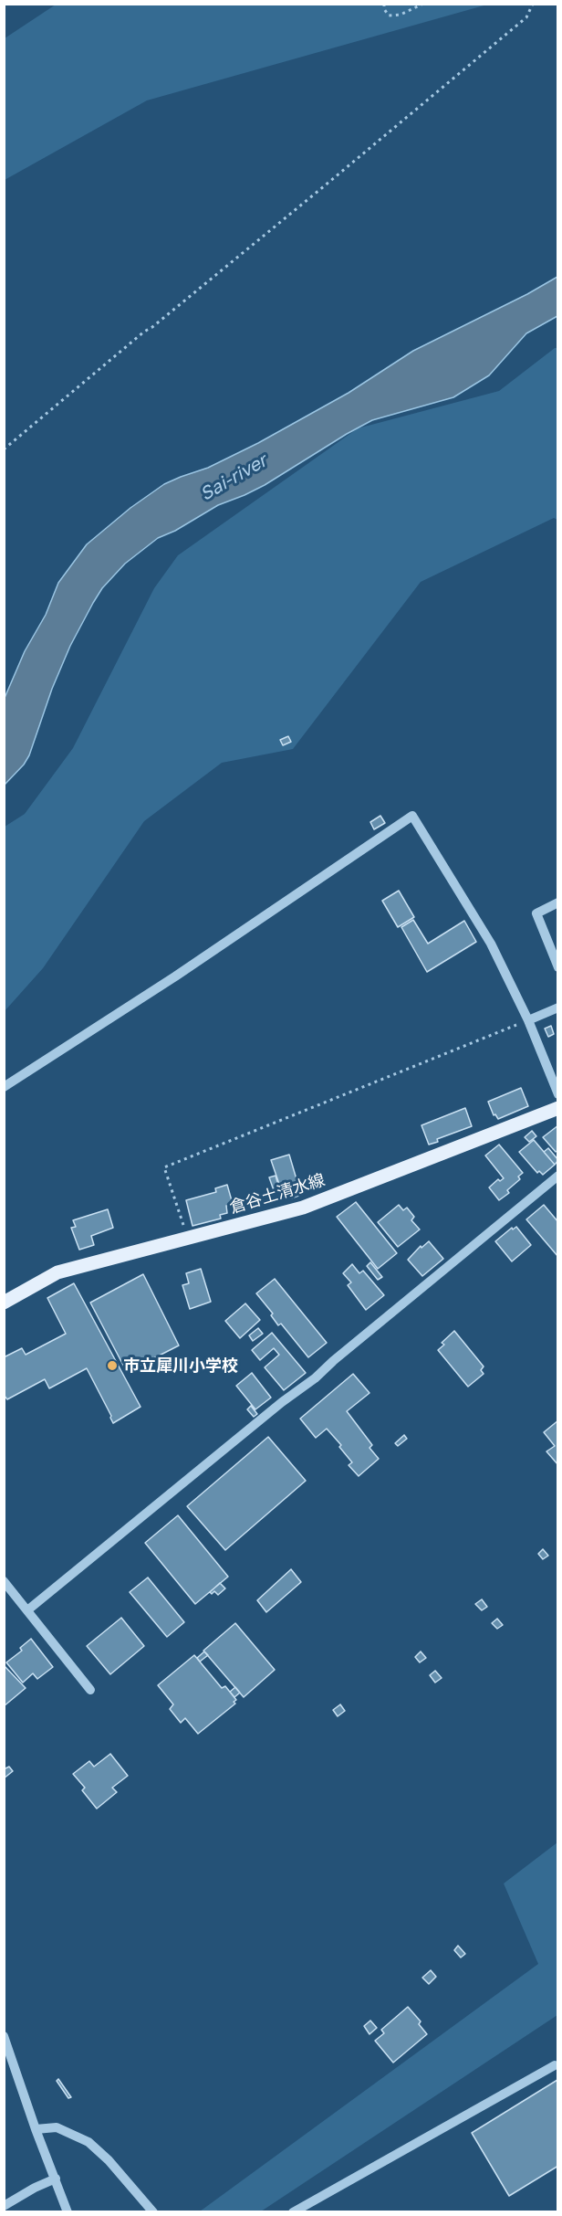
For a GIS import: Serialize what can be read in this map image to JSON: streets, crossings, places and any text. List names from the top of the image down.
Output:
{
  "streets": {
    "main road": ["倉谷土清水線"]
  },
  "water": ["Sai-river"],
  "places": ["市立犀川小学校"]
}
